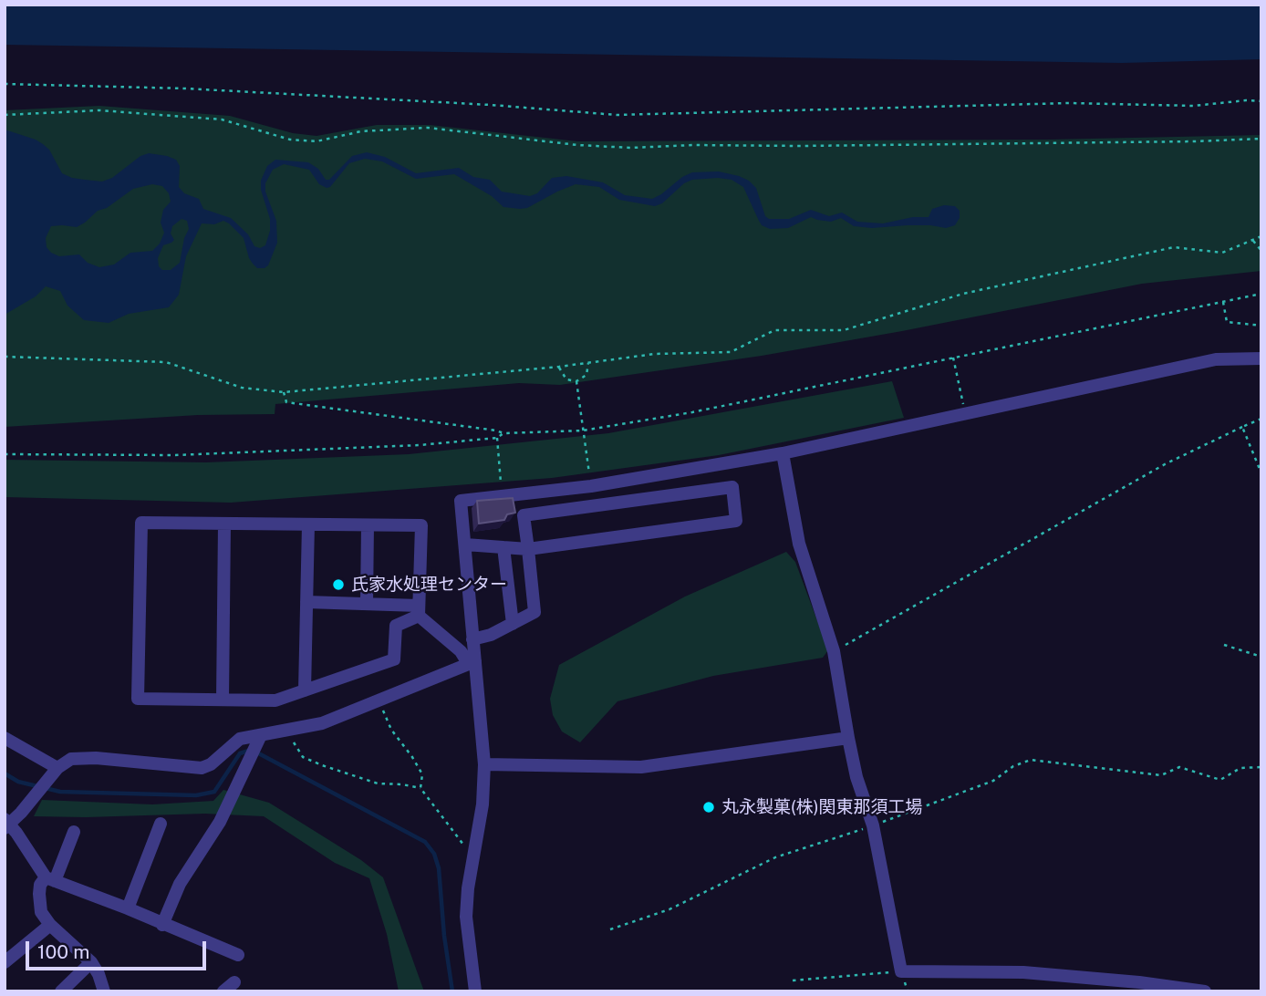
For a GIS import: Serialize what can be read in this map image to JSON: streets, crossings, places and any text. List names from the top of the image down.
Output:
{
  "places": ["氏家水処理センター", "丸永製菓(株)関東那須工場"],
  "scale_bar": "100 m"
}
